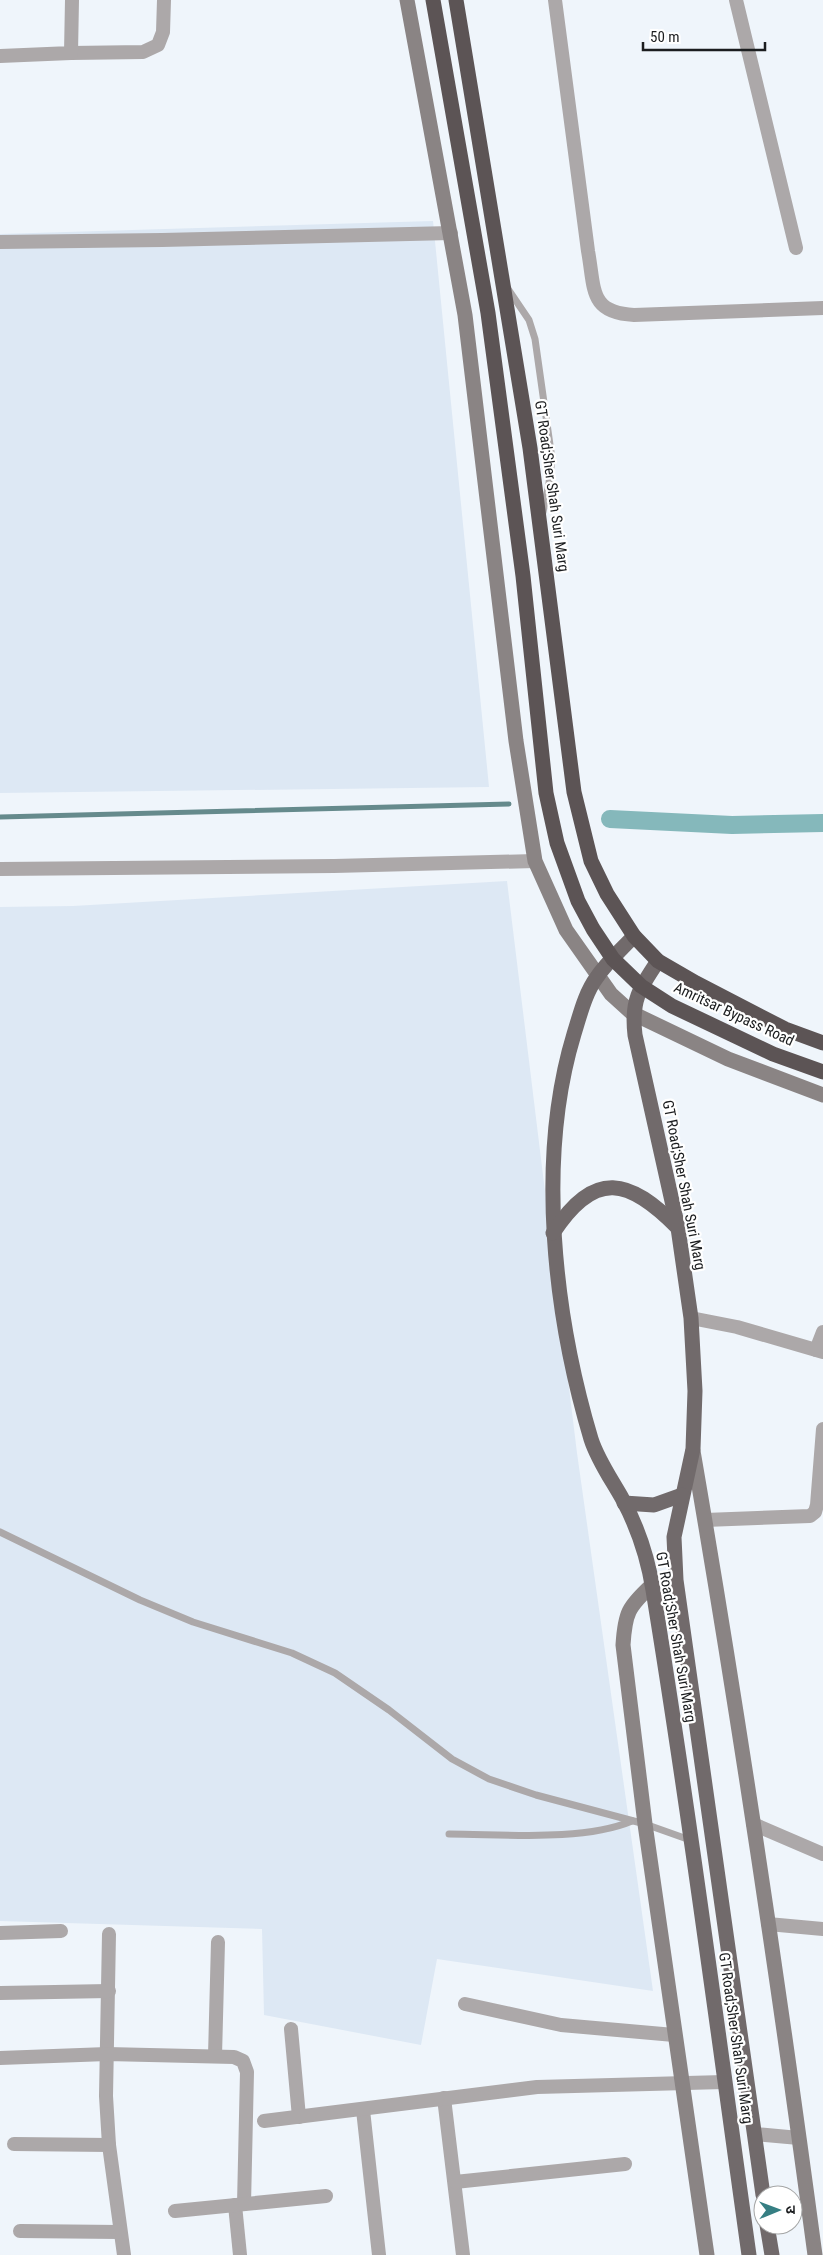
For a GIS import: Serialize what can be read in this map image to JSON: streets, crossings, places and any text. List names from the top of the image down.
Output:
{
  "streets": {
    "highway": ["GT Road;Sher Shah Suri Marg", "Amritsar Bypass Road"]
  },
  "crossings": [
    ["GT Road;Sher Shah Suri Marg", "Amritsar Bypass Road"]
  ],
  "scale_bar": "50 m",
  "north": "right"
}
